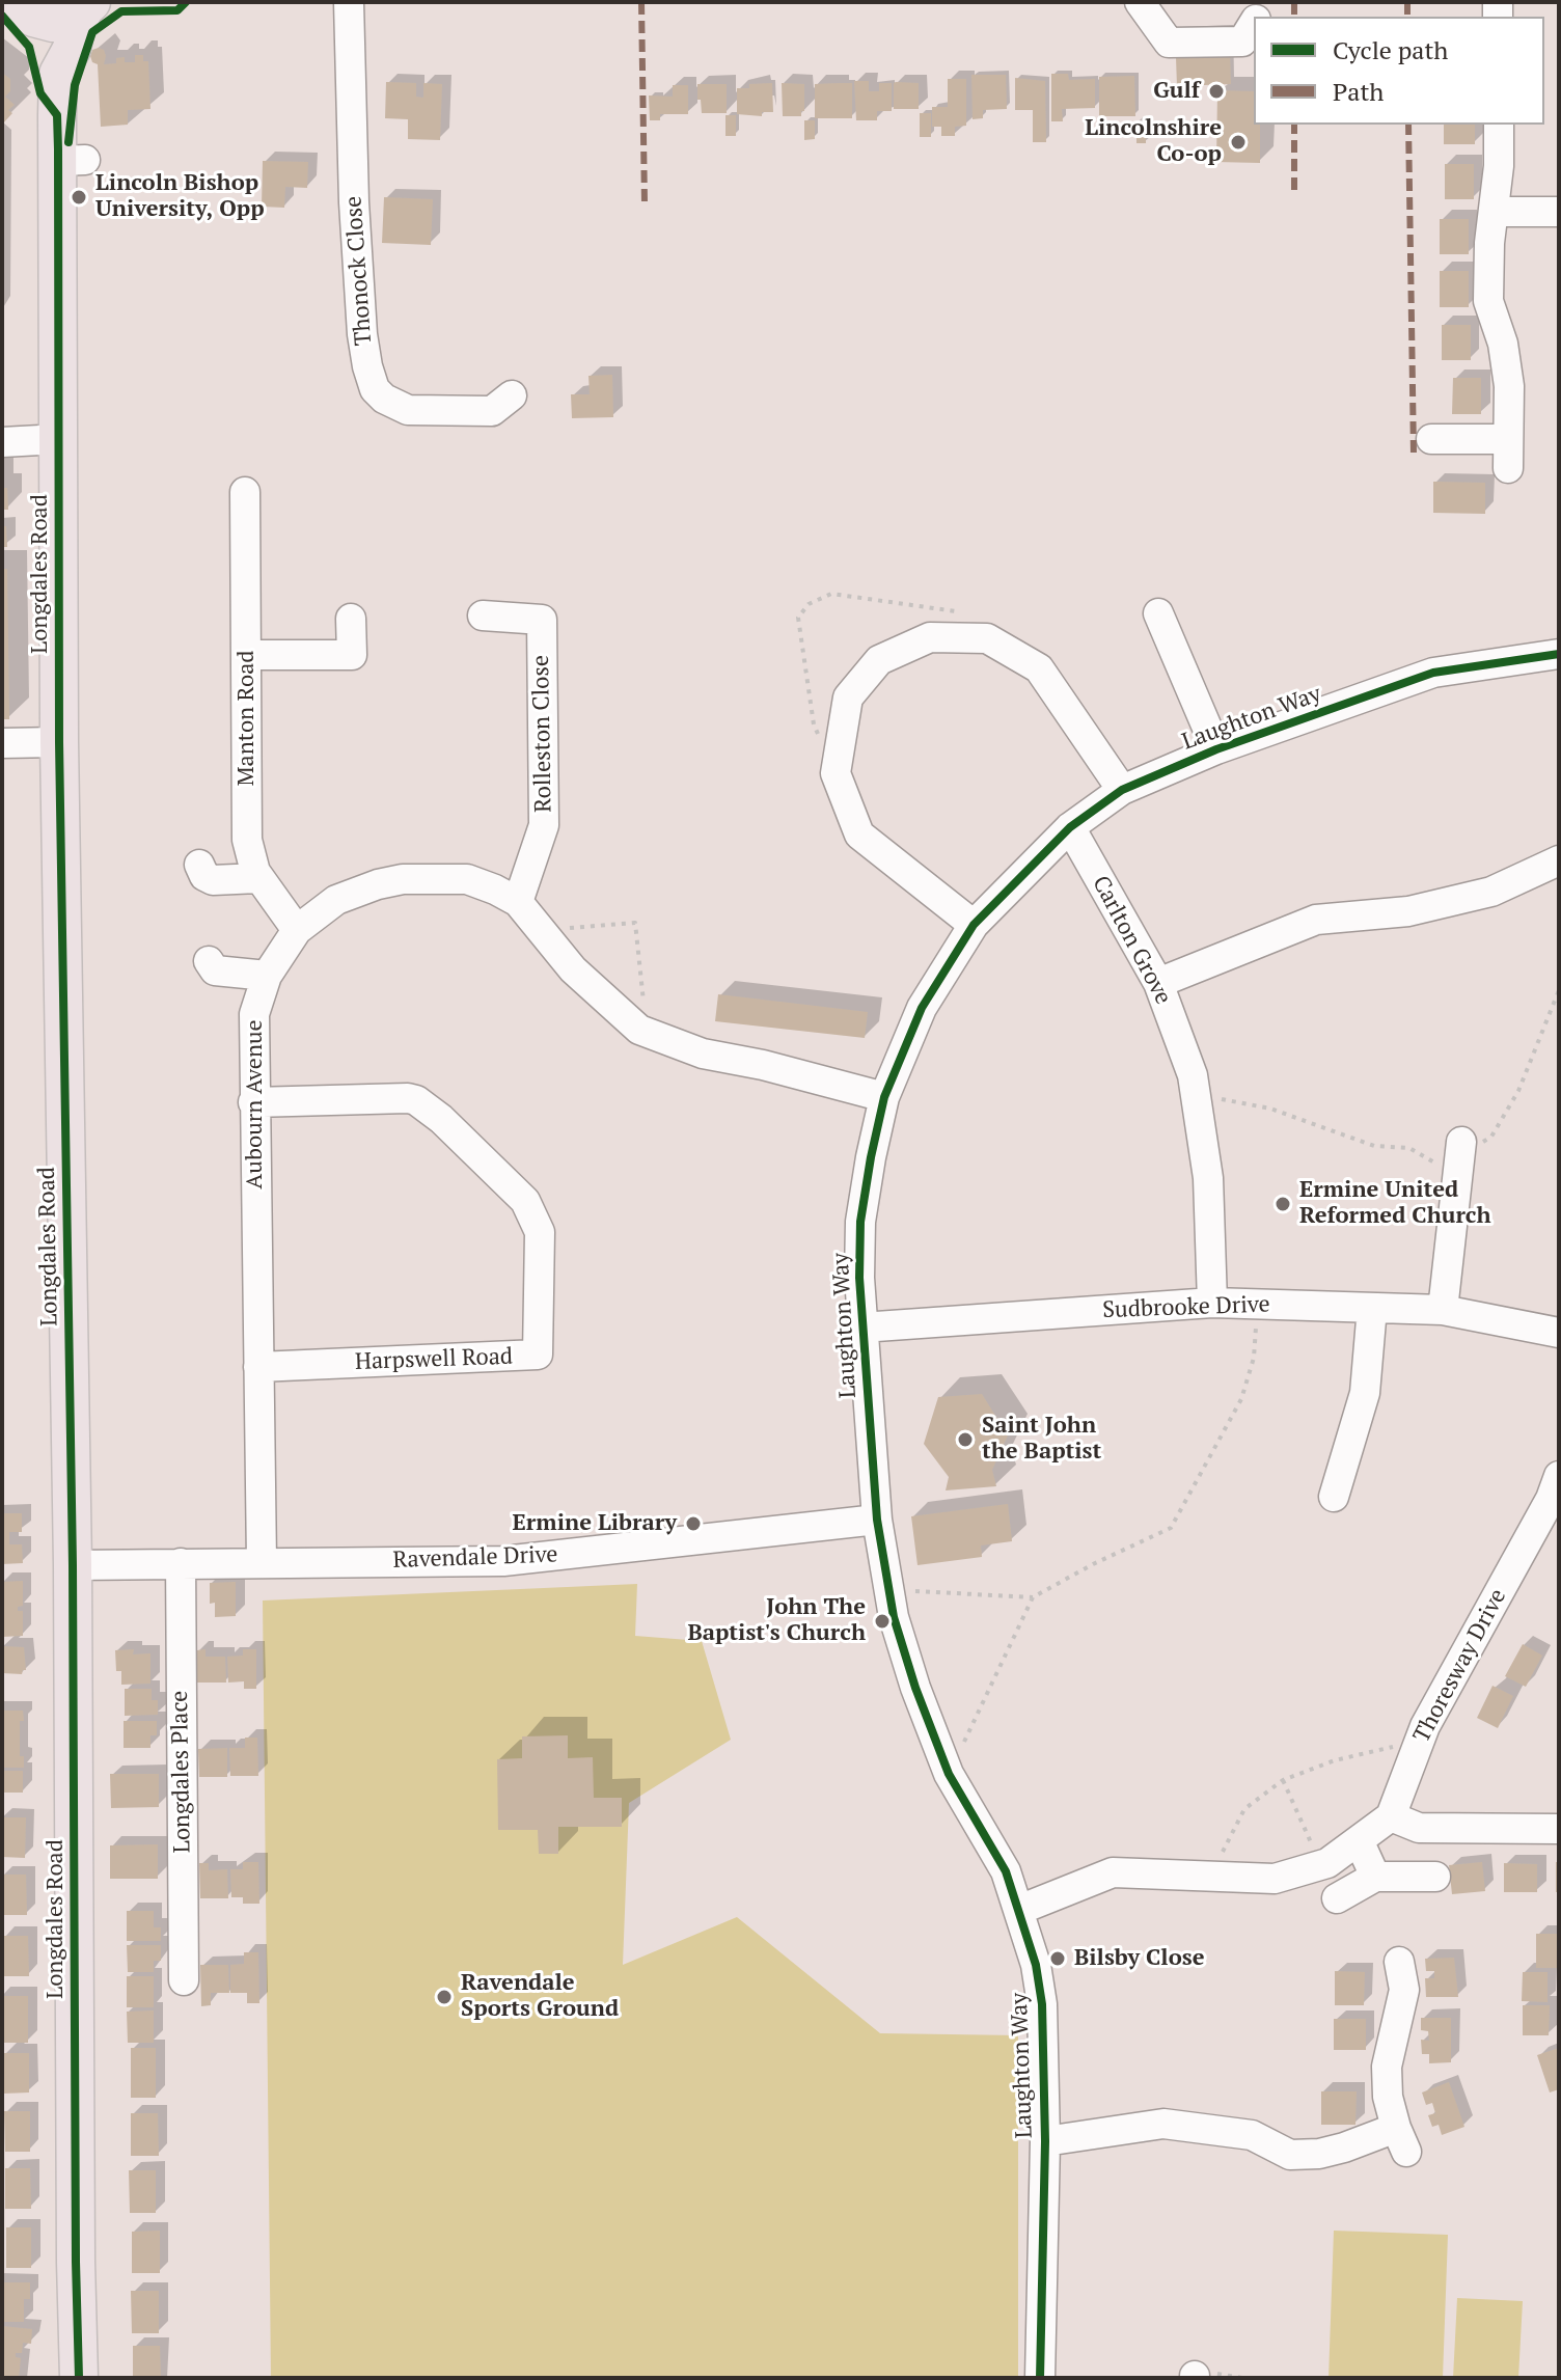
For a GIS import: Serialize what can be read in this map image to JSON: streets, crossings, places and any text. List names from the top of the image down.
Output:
{
  "streets": {
    "main road": ["Longdales Road"],
    "street": [
      "Thonock Close",
      "Manton Road",
      "Laughton Way",
      "Rolleston Close",
      "Carlton Grove",
      "Aubourn Avenue",
      "Sudbrooke Drive",
      "Harpswell Road",
      "Ravendale Drive",
      "Thoresway Drive",
      "Longdales Place"
    ]
  },
  "crossings": [
    ["Longdales Road", "Ravendale Drive"],
    ["Manton Road", "Aubourn Avenue"],
    ["Laughton Way", "Carlton Grove"],
    ["Laughton Way", "Aubourn Avenue"],
    ["Laughton Way", "Sudbrooke Drive"],
    ["Laughton Way", "Ravendale Drive"],
    ["Rolleston Close", "Aubourn Avenue"],
    ["Carlton Grove", "Sudbrooke Drive"],
    ["Aubourn Avenue", "Harpswell Road"],
    ["Aubourn Avenue", "Ravendale Drive"],
    ["Ravendale Drive", "Longdales Place"]
  ],
  "places": [
    "Gulf",
    "Lincolnshire Co-op",
    "Lincoln Bishop University, Opp",
    "Ermine United Reformed Church",
    "Saint John the Baptist",
    "Ermine Library",
    "John The Baptist's Church",
    "Bilsby Close",
    "Ravendale Sports Ground"
  ],
  "legend": ["Cycle path", "Path"]
}
